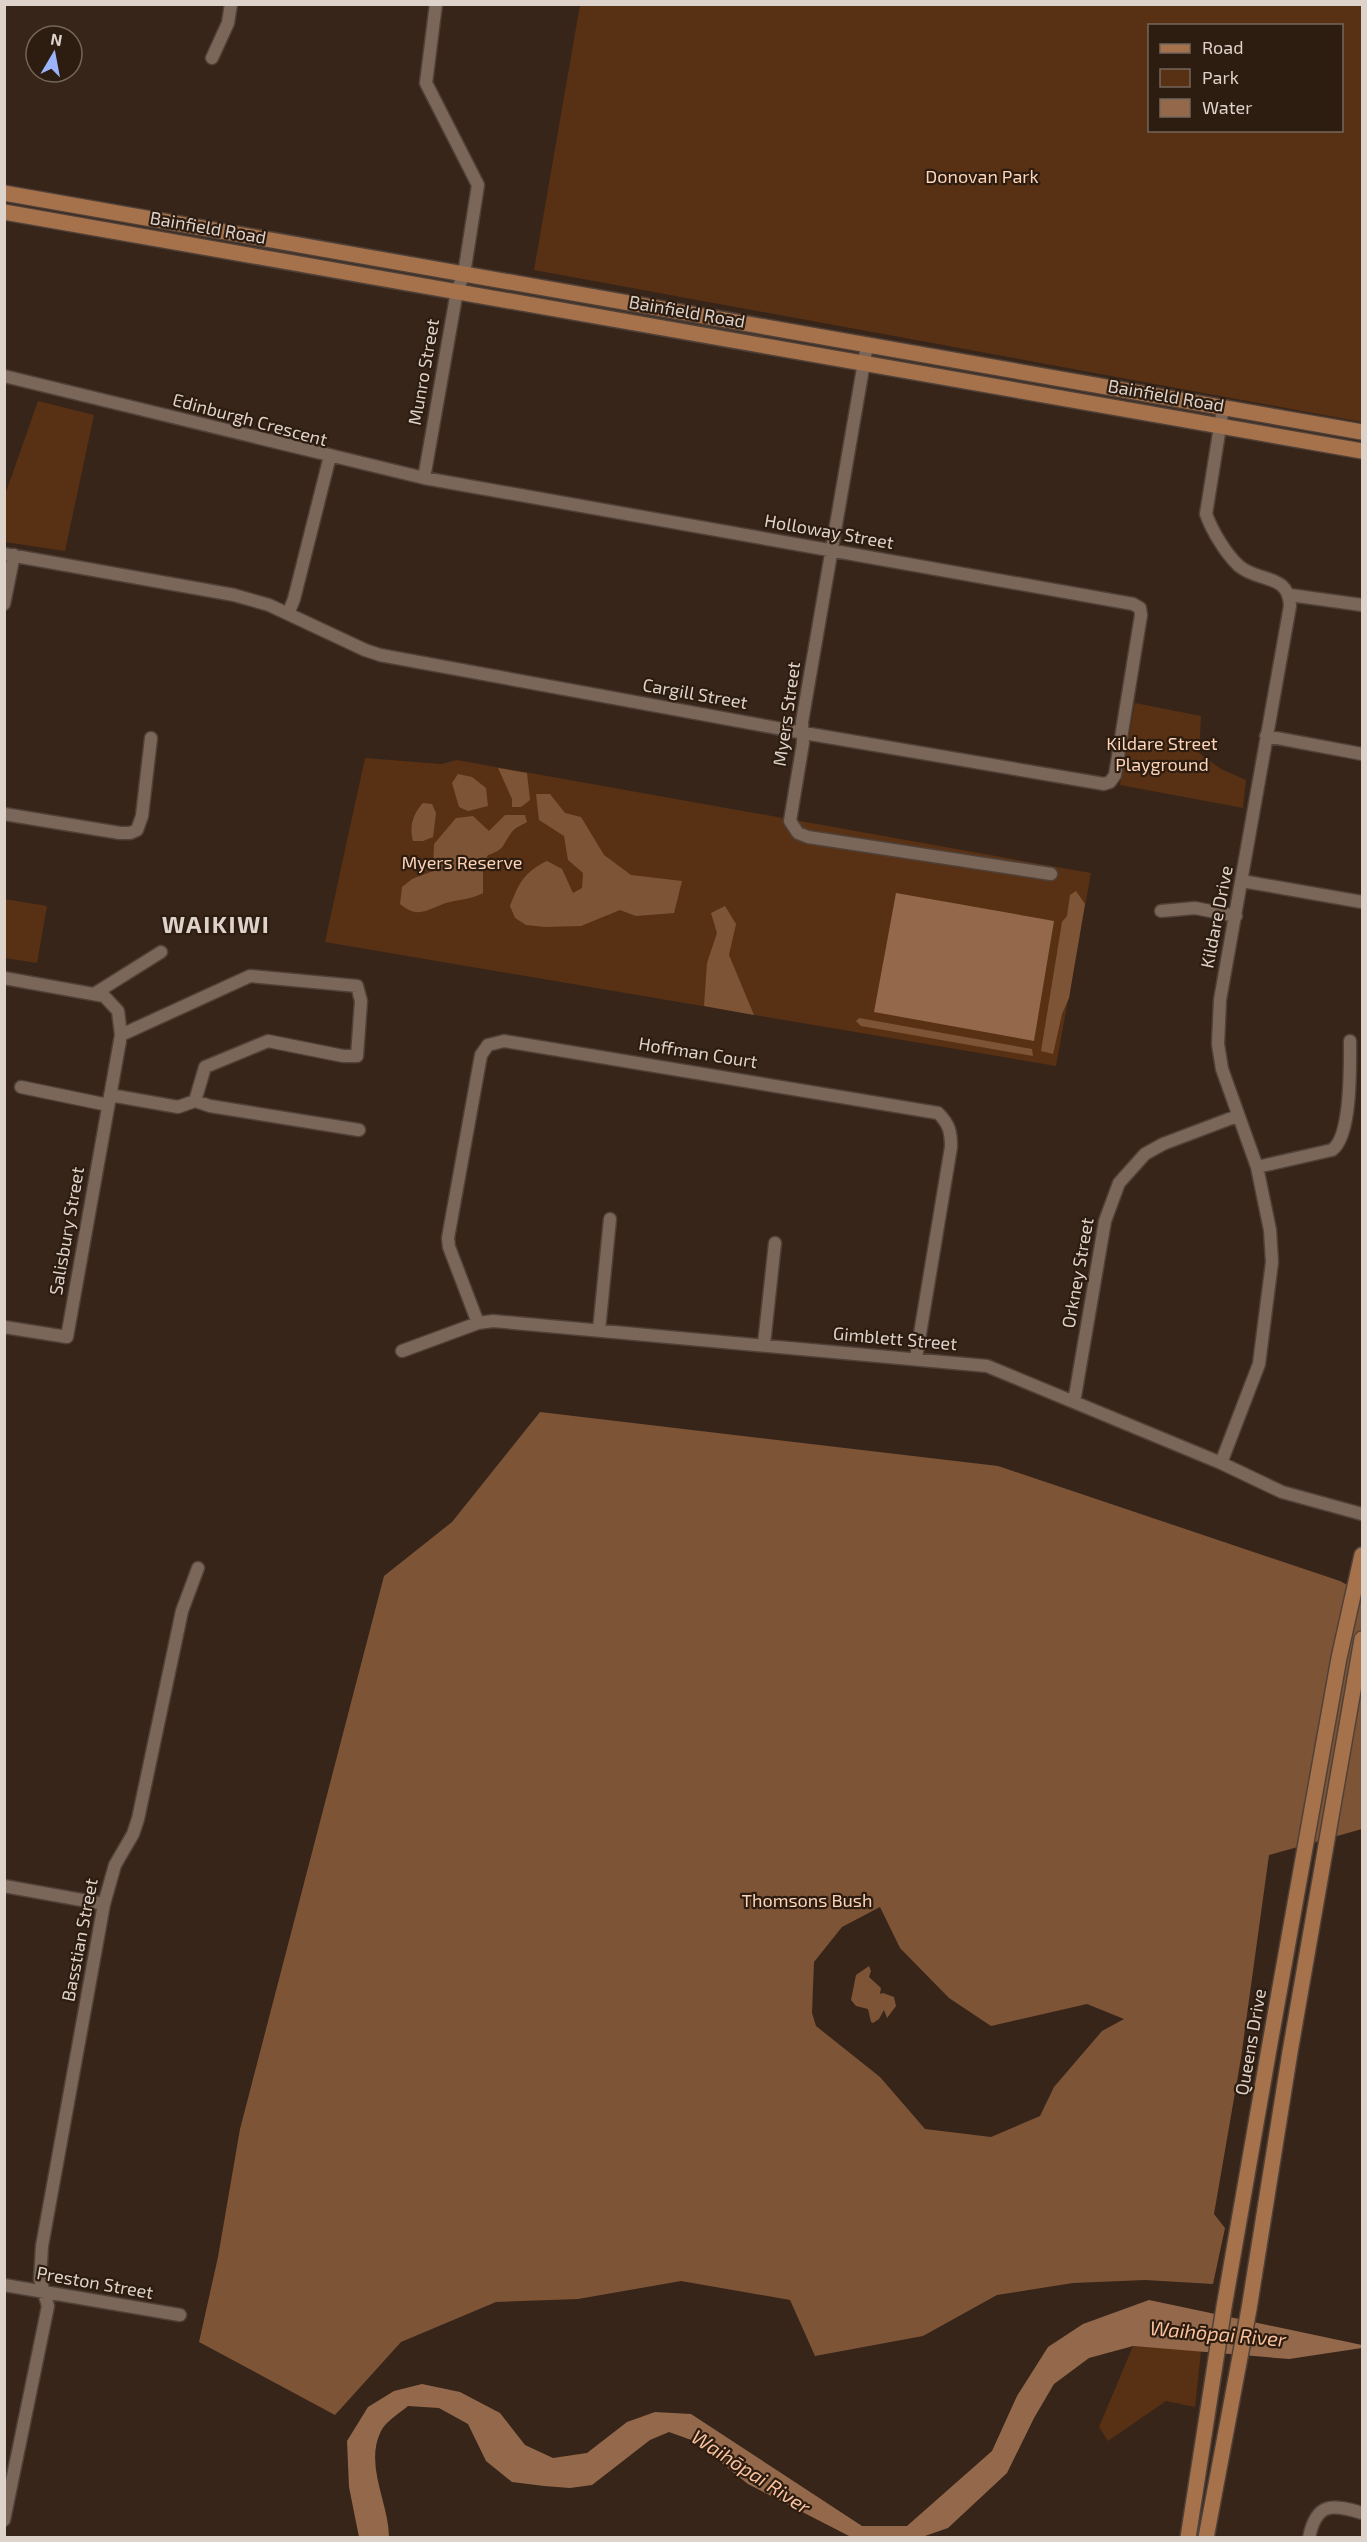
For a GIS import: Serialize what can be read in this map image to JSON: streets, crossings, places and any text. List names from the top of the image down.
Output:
{
  "streets": {
    "main road": ["Bainfield Road", "Queens Drive"],
    "street": [
      "Munro Street",
      "Edinburgh Crescent",
      "Holloway Street",
      "Cargill Street",
      "Myers Street",
      "Kildare Drive",
      "Hoffman Court",
      "Salisbury Street",
      "Orkney Street",
      "Gimblett Street",
      "Basstian Street",
      "Preston Street"
    ]
  },
  "crossings": [
    ["Bainfield Road", "Munro Street"],
    ["Bainfield Road", "Myers Street"],
    ["Munro Street", "Holloway Street"],
    ["Edinburgh Crescent", "Holloway Street"],
    ["Edinburgh Crescent", "Cargill Street"],
    ["Holloway Street", "Cargill Street"],
    ["Holloway Street", "Myers Street"],
    ["Cargill Street", "Myers Street"],
    ["Kildare Drive", "Orkney Street"],
    ["Kildare Drive", "Gimblett Street"],
    ["Hoffman Court", "Gimblett Street"],
    ["Orkney Street", "Gimblett Street"],
    ["Basstian Street", "Preston Street"]
  ],
  "districts": ["WAIKIWI"],
  "water": ["Waihōpai River"],
  "parks": [
    "Donovan Park",
    "Kildare Street Playground",
    "Myers Reserve",
    "Thomsons Bush"
  ],
  "legend": ["Road", "Park", "Water"],
  "north": "top"
}
